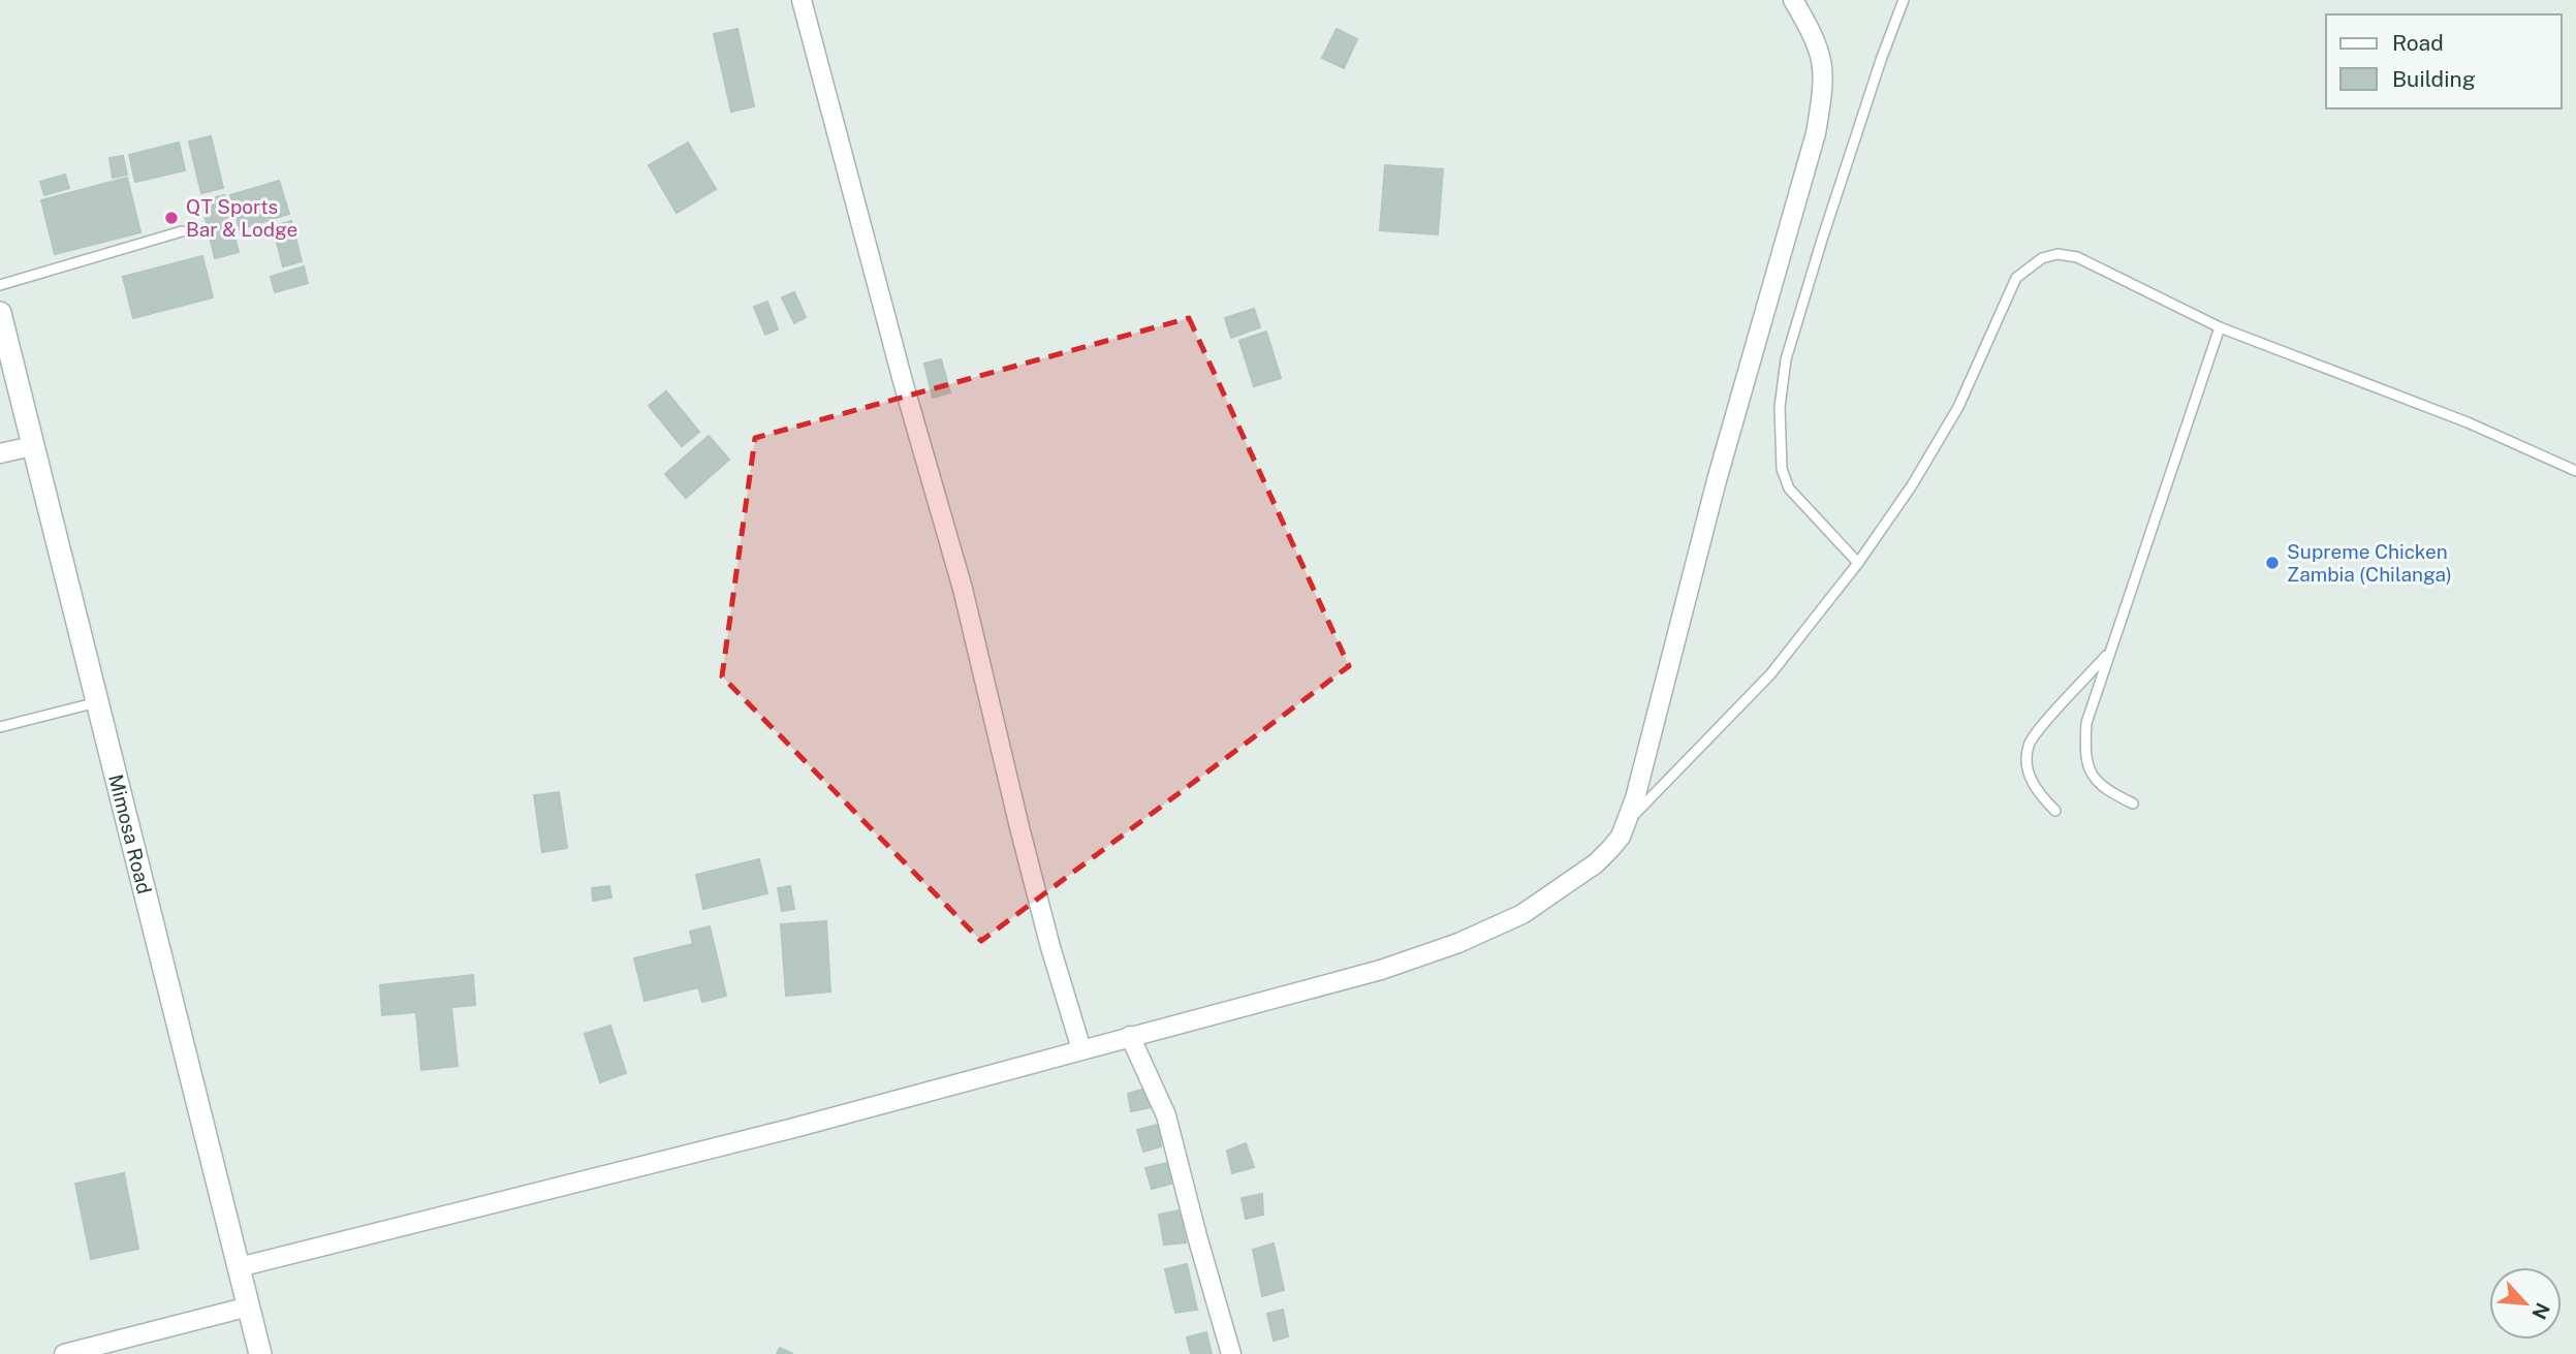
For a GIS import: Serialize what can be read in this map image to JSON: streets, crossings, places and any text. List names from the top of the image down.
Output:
{
  "streets": {
    "street": ["Mimosa Road"]
  },
  "places": ["QT Sports Bar & Lodge", "Supreme Chicken Zambia (Chilanga)"],
  "legend": ["Road", "Building"],
  "north": "bottom right"
}
